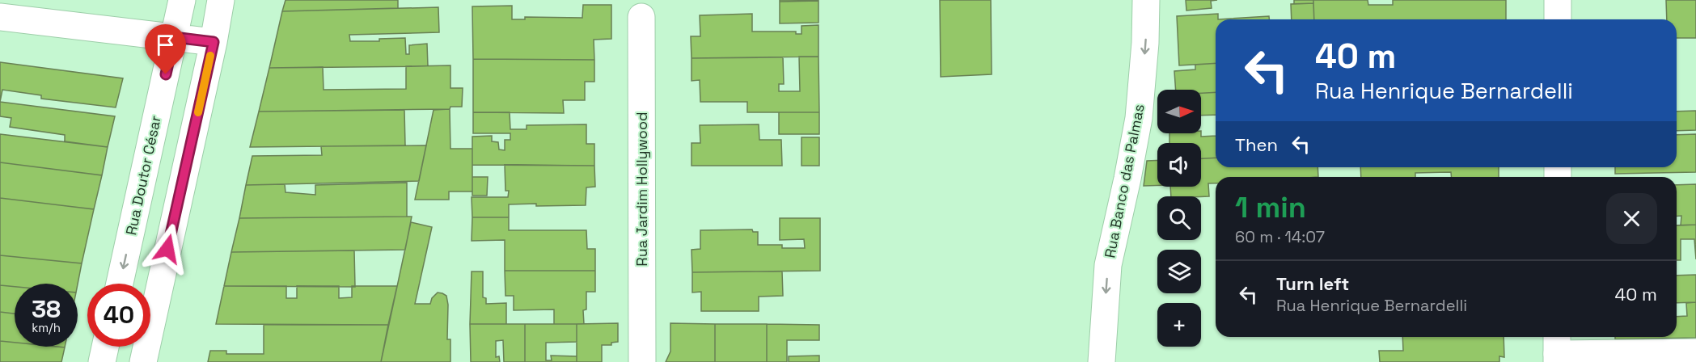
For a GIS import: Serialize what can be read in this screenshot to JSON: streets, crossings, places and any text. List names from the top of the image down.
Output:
{
  "streets": {
    "street": ["Rua Doutor César", "Rua Banco das Palmas", "Rua Jardim Hollywood"]
  },
  "one_way": ["Rua Banco das Palmas"],
  "north": "right",
  "page": {
    "turn": ["40 m", "Rua Henrique Bernardelli"],
    "map_buttons": "+",
    "then": "Then",
    "heading": ["1 min", "60 m · 14:07"],
    "list": [
      {
        "name": "Turn left",
        "note": "Rua Henrique Bernardelli",
        "value": "40 m"
      }
    ],
    "speed": "38 km/h",
    "limit": "40"
  }
}
